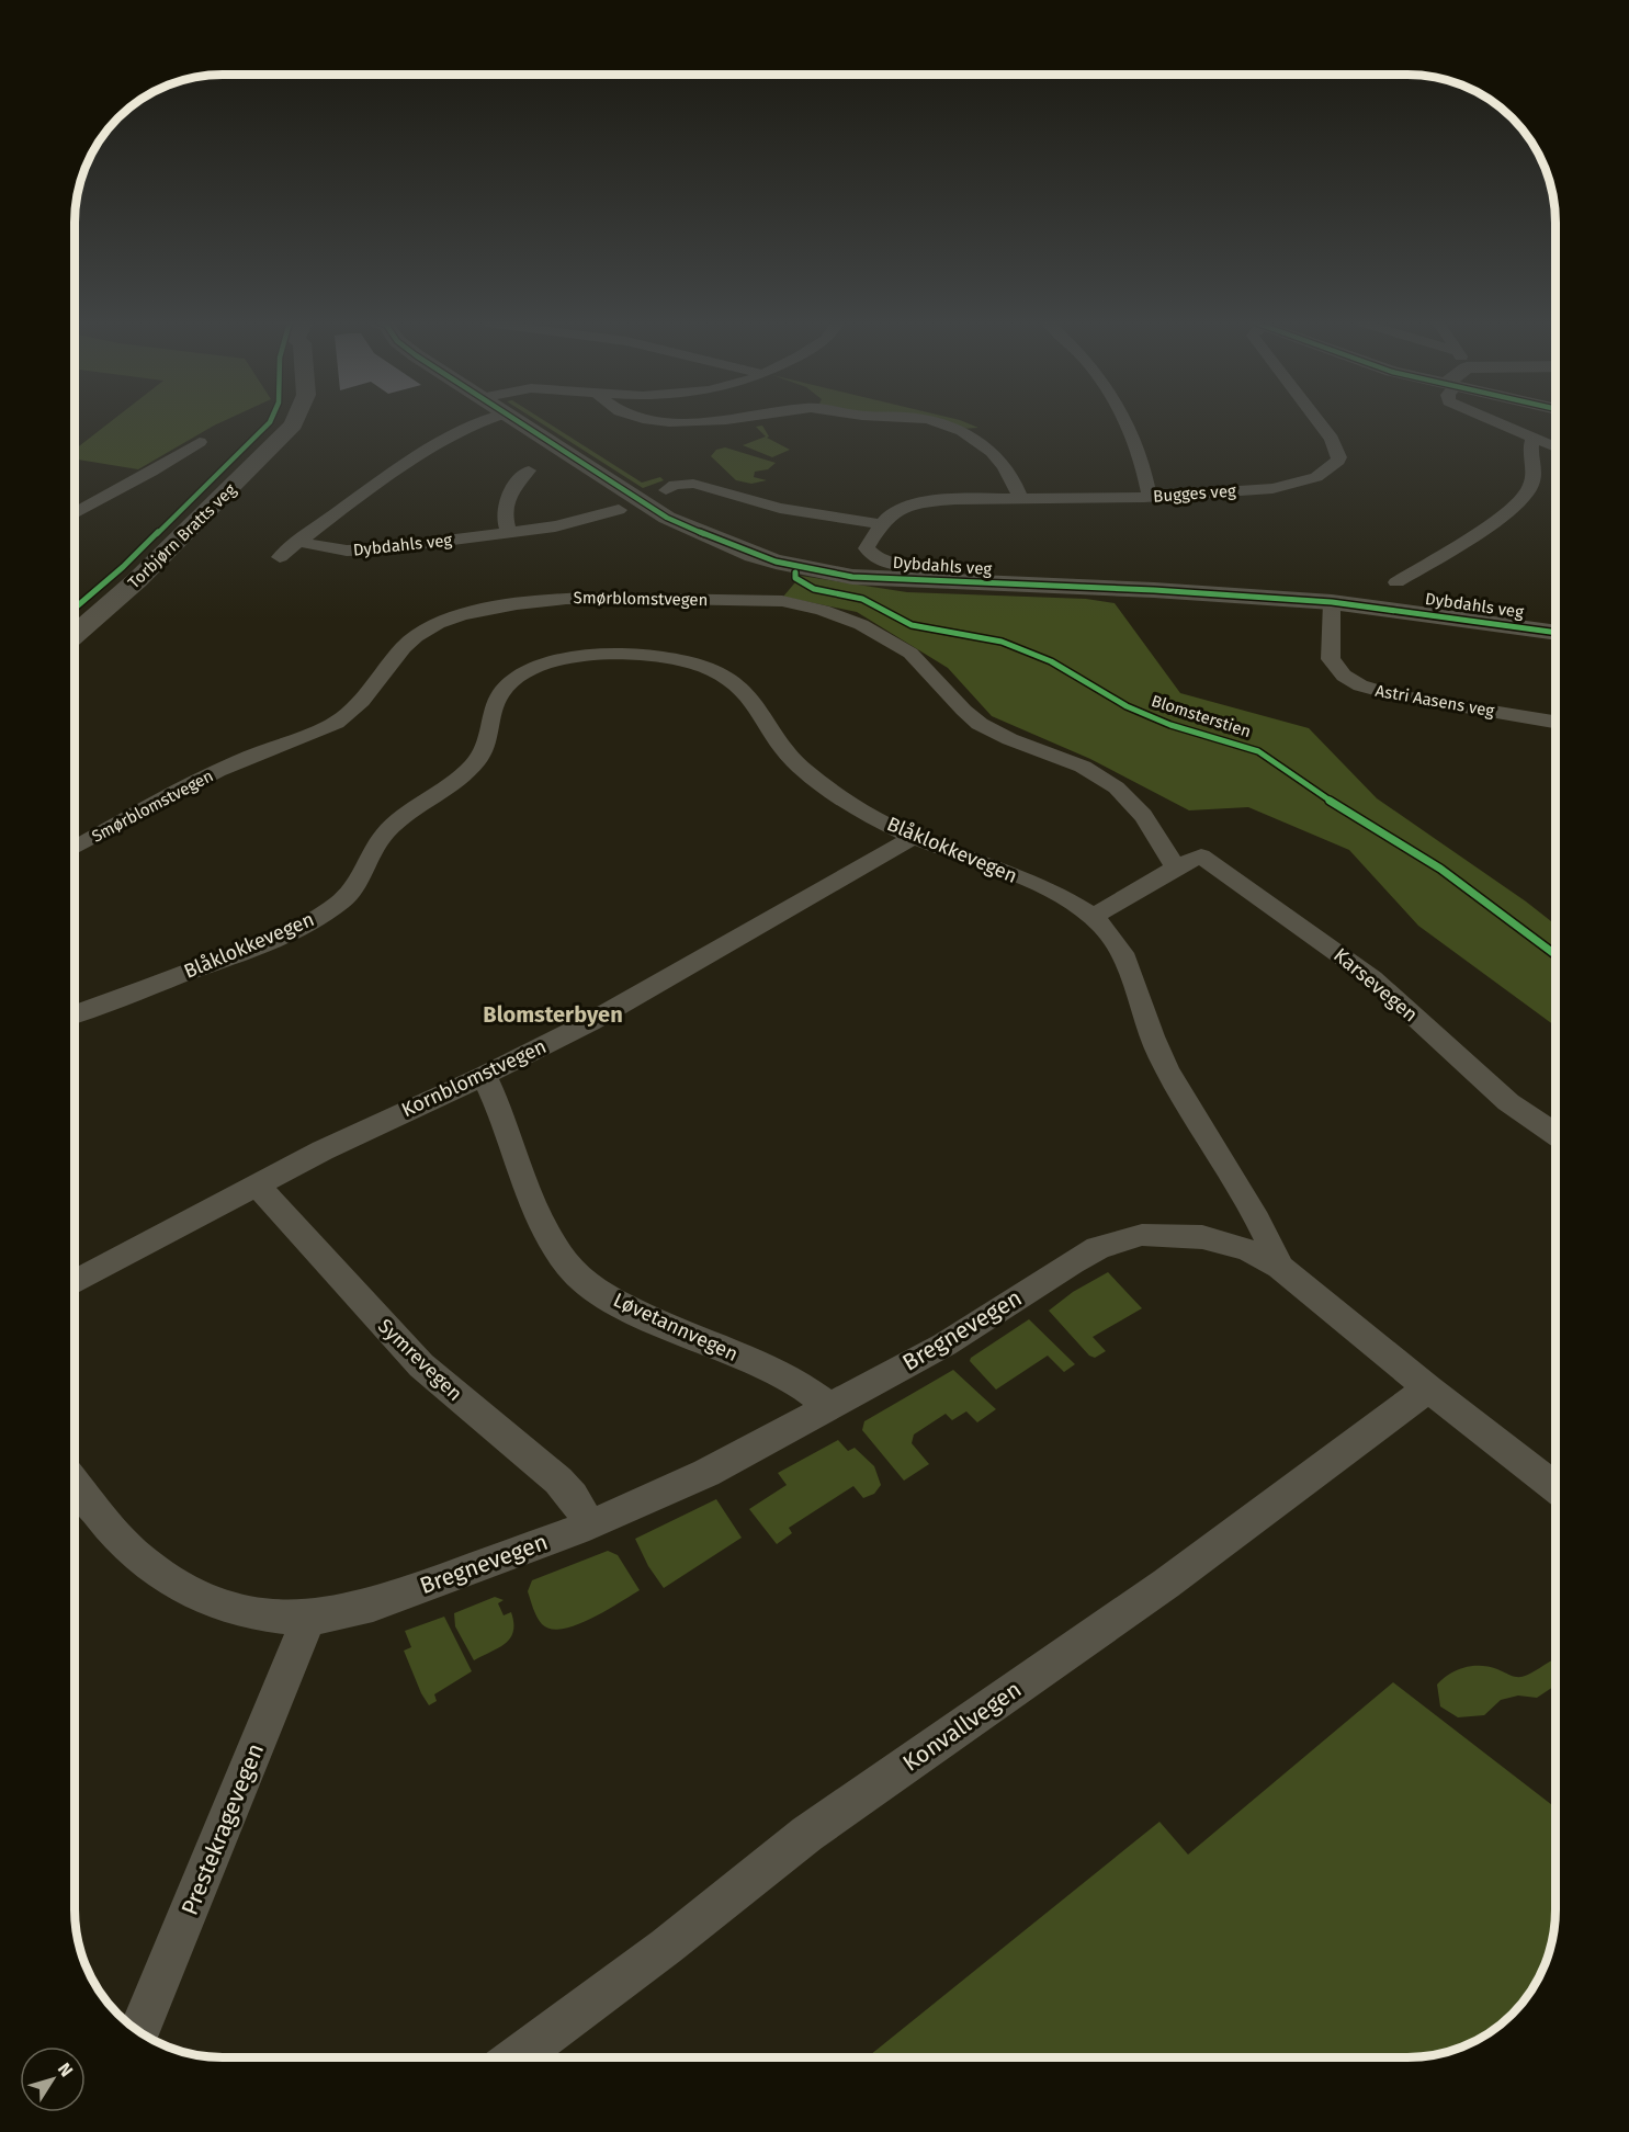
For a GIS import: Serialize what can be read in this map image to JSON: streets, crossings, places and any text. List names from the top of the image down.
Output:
{
  "streets": {
    "main road": ["Torbjørn Bratts veg", "Dybdahls veg"],
    "street": [
      "Bugges veg",
      "Smørblomstvegen",
      "Astri Aasens veg",
      "Blåklokkevegen",
      "Karsevegen",
      "Kornblomstvegen",
      "Løvetannvegen",
      "Bregnevegen",
      "Symrevegen",
      "Konvallvegen",
      "Prestekragevegen"
    ],
    "cycle path": ["Blomsterstien"]
  },
  "crossings": [
    ["Dybdahls veg", "Astri Aasens veg"],
    ["Smørblomstvegen", "Karsevegen"],
    ["Blåklokkevegen", "Kornblomstvegen"],
    ["Blåklokkevegen", "Bregnevegen"],
    ["Kornblomstvegen", "Løvetannvegen"],
    ["Kornblomstvegen", "Symrevegen"],
    ["Løvetannvegen", "Bregnevegen"],
    ["Bregnevegen", "Symrevegen"],
    ["Bregnevegen", "Konvallvegen"],
    ["Bregnevegen", "Prestekragevegen"]
  ],
  "districts": ["Blomsterbyen"],
  "north": "top right"
}
